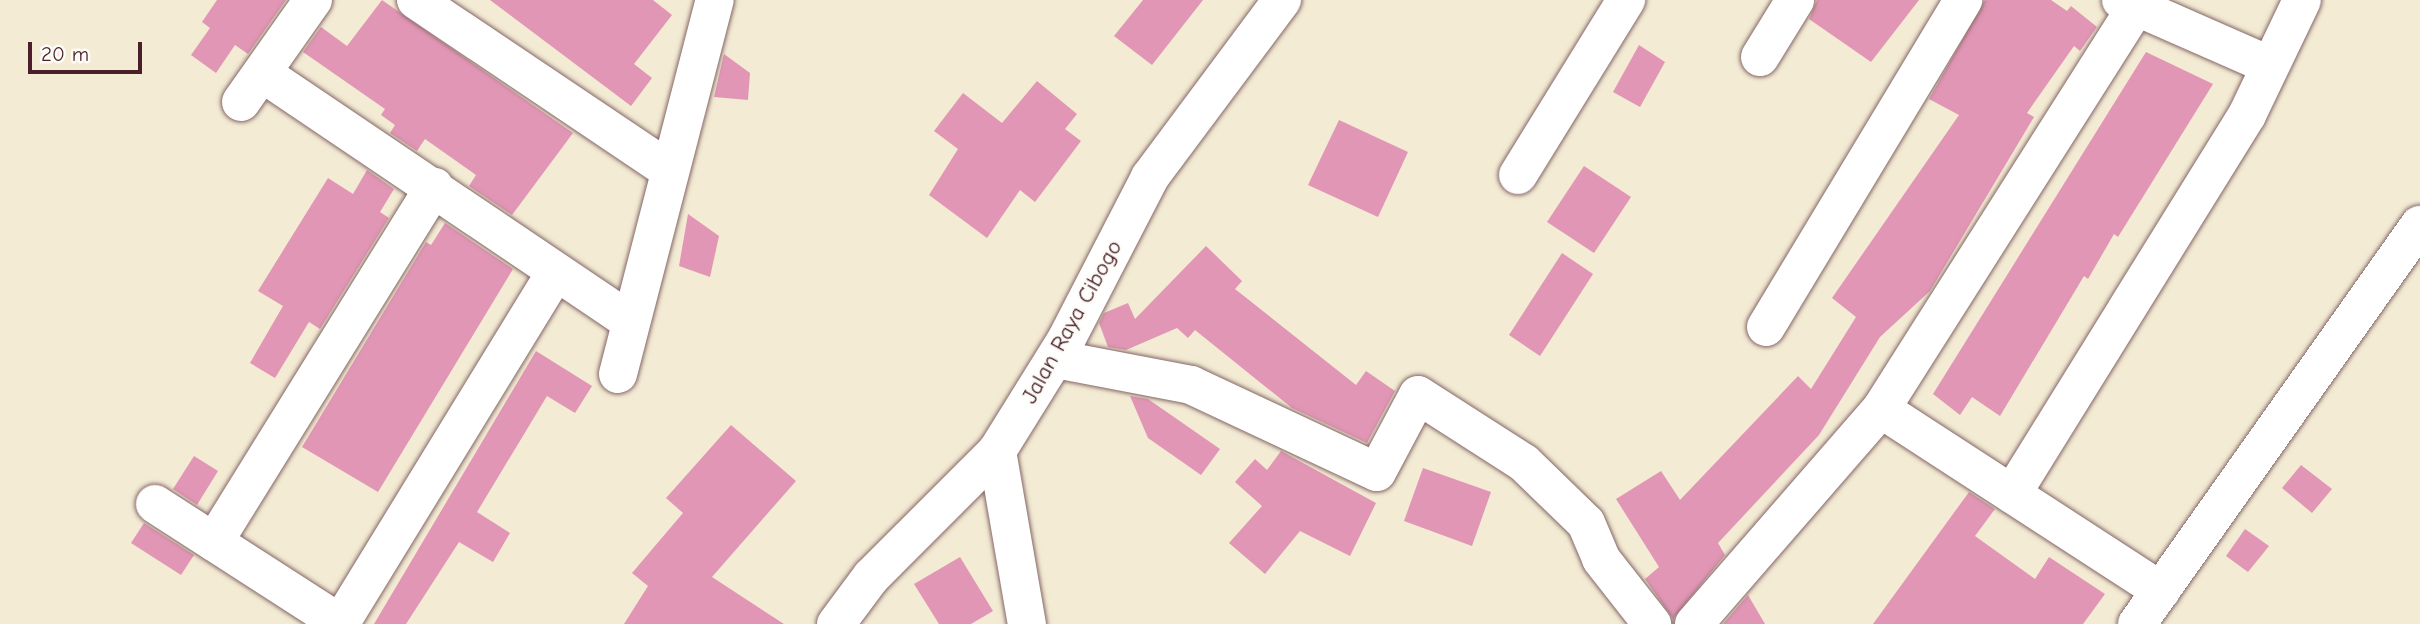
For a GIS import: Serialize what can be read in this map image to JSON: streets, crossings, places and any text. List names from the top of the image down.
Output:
{
  "streets": {
    "street": ["Jalan Raya Cibogo"]
  },
  "scale_bar": "20 m"
}
